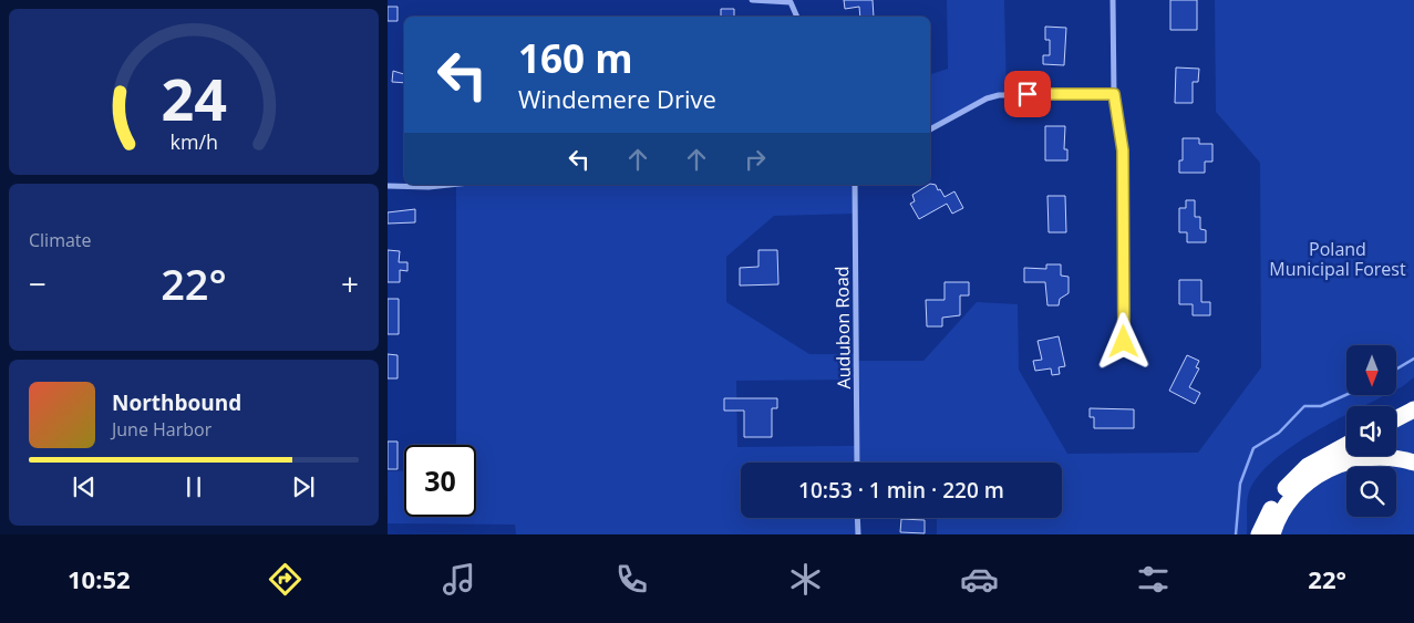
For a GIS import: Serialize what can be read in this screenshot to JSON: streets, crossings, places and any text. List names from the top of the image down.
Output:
{
  "streets": {
    "street": ["Audubon Road"]
  },
  "parks": ["Poland Municipal Forest"],
  "north": "bottom",
  "page": {
    "turn": ["160 m", "Windemere Drive"],
    "tile": "Climate",
    "heat": ["−", "22°", "+"],
    "song": ["Northbound", "June Harbor"],
    "limit": "30",
    "trip": "10:53 · 1 min · 220 m",
    "tabs": ["10:52", "22°"],
    "gauge": ["24", "km/h"]
  }
}
